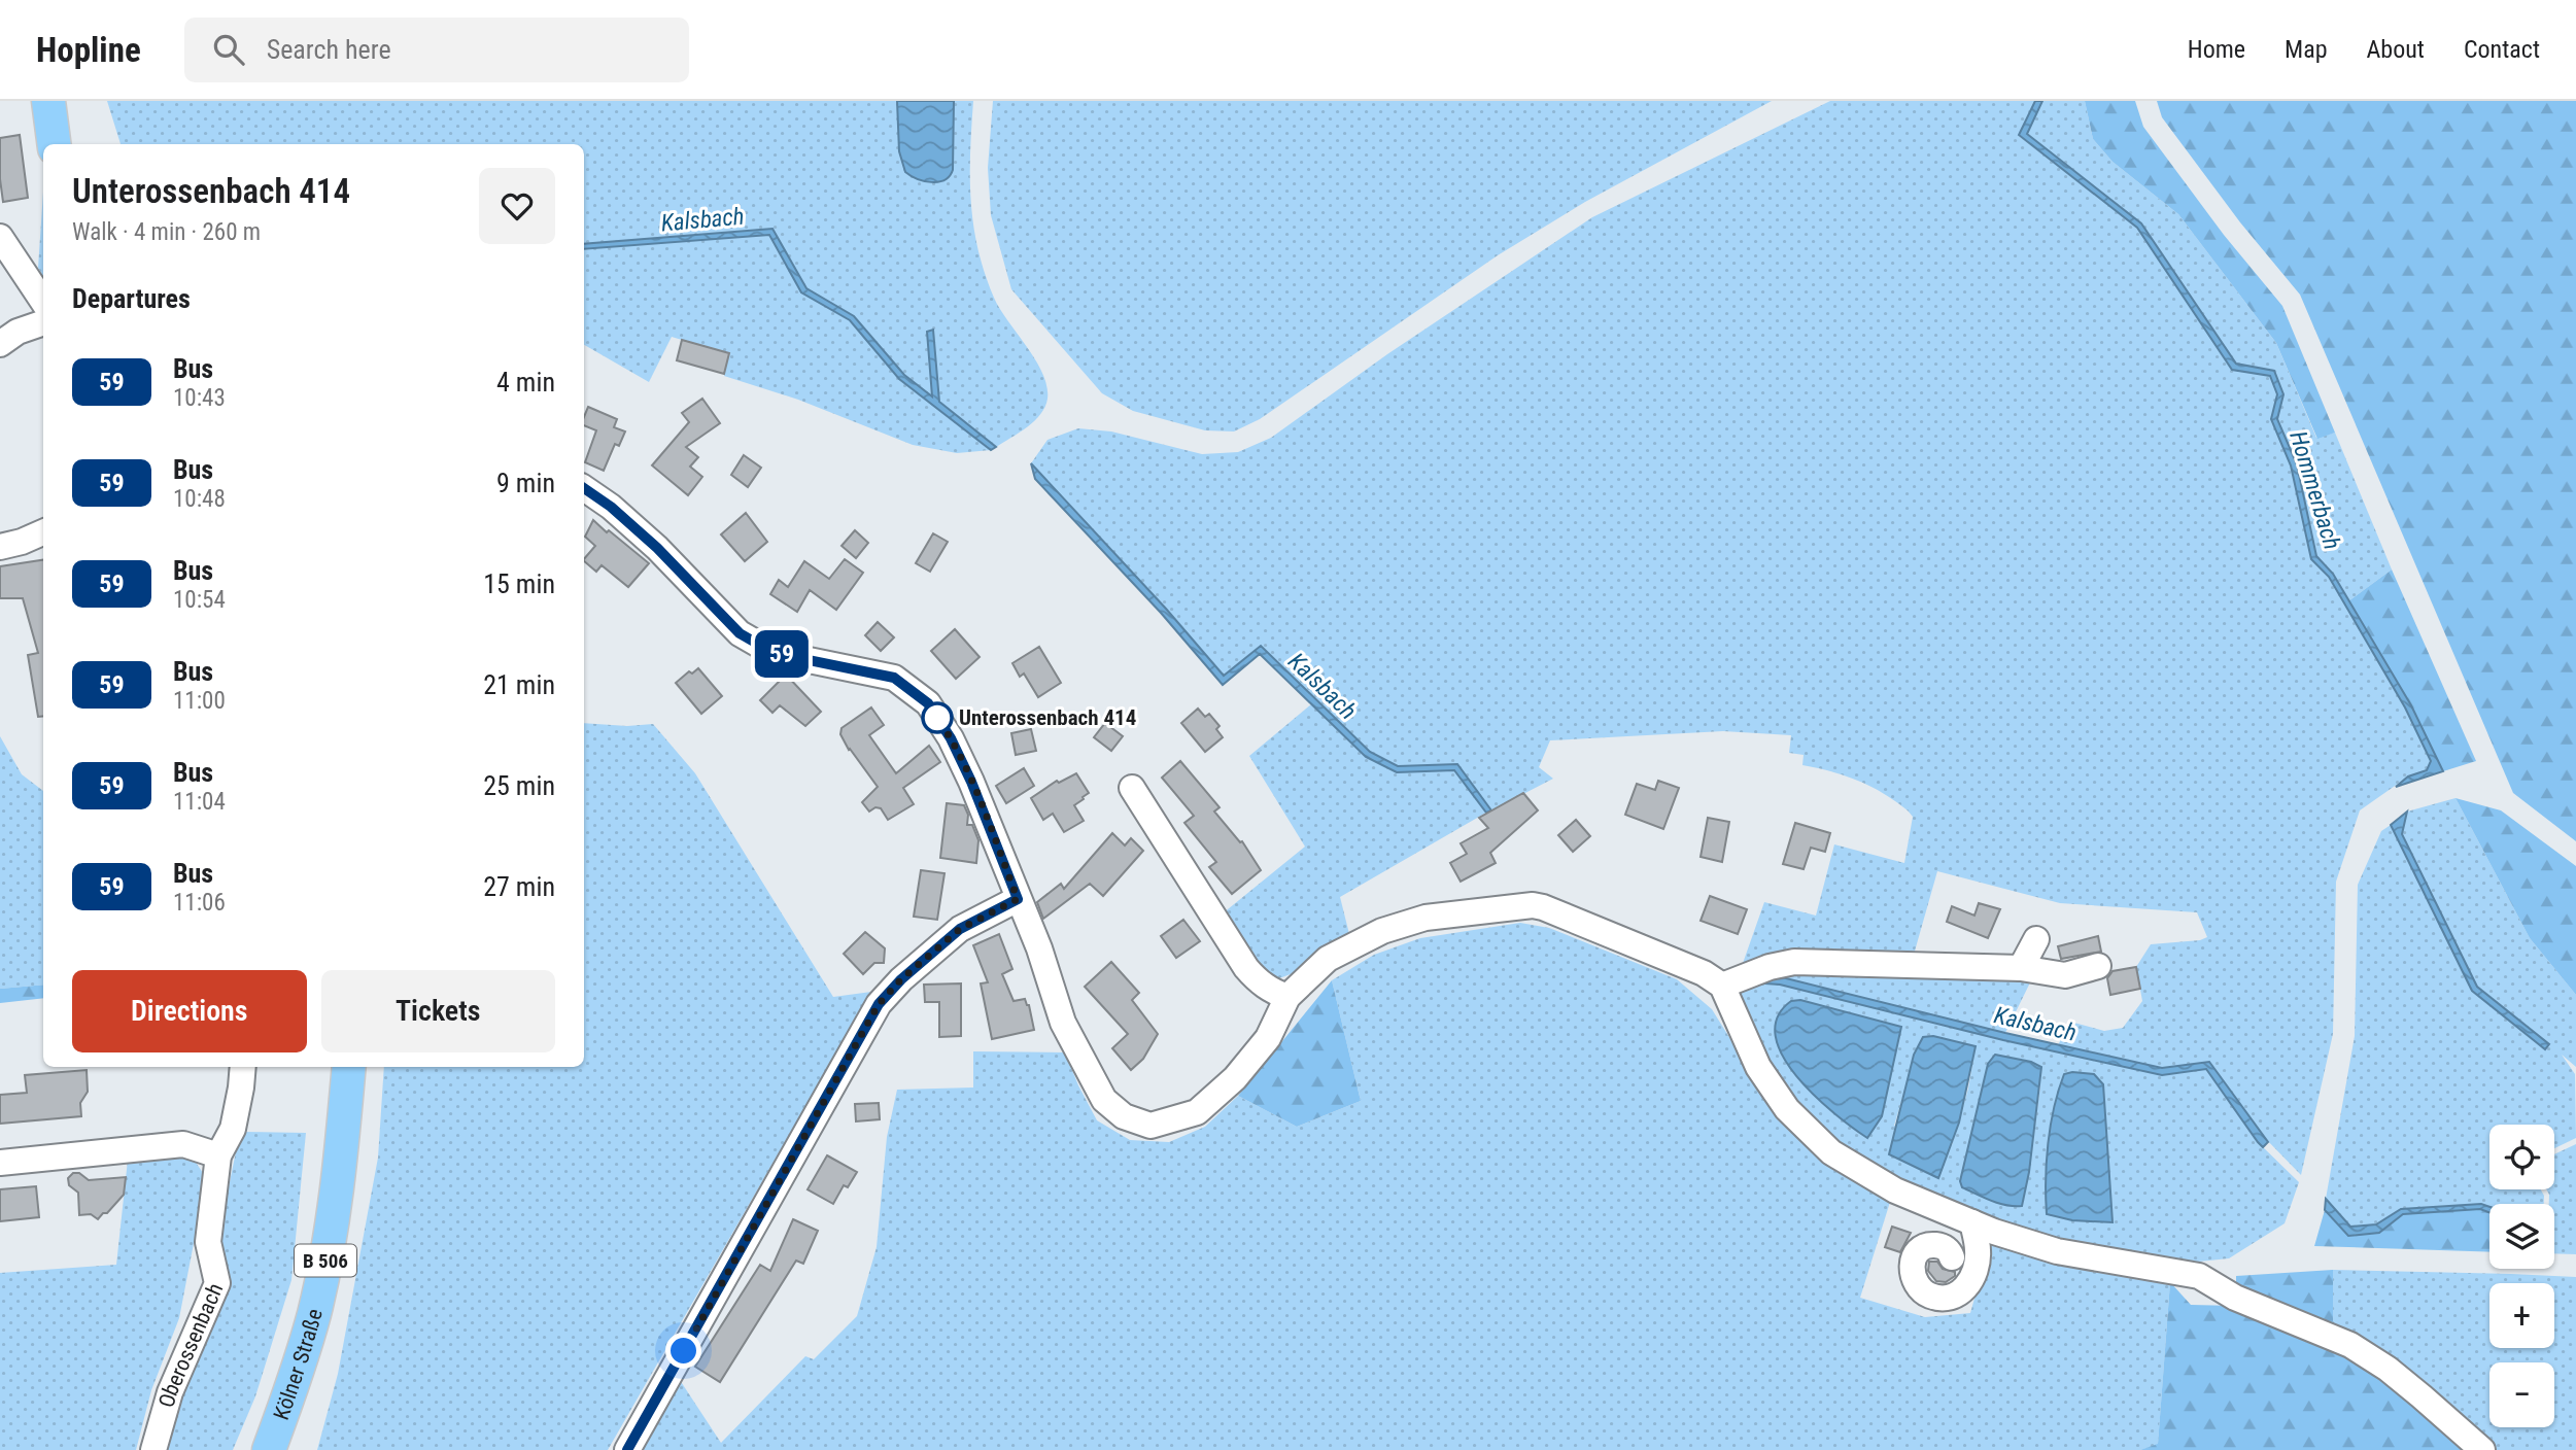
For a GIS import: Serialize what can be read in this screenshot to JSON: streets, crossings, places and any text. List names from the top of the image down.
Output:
{
  "streets": {
    "main road": ["B 506", "Kölner Straße"],
    "street": ["Oberossenbach"]
  },
  "water": ["Kalsbach", "Hommerbach"],
  "places": ["Unterossenbach 414"],
  "lines": ["bus line 59"],
  "page": {
    "header": "Hopline",
    "search": "Search here",
    "nav": [
      "Home",
      "Map",
      "About",
      "Contact"
    ],
    "on_map": "59",
    "heading": [
      ["Unterossenbach 414", "Walk · 4 min · 260 m"],
      "Departures"
    ],
    "list": [
      {
        "mark": "59",
        "name": "Bus",
        "note": "10:43",
        "value": "4 min"
      },
      {
        "mark": "59",
        "name": "Bus",
        "note": "10:48",
        "value": "9 min"
      },
      {
        "mark": "59",
        "name": "Bus",
        "note": "10:54",
        "value": "15 min"
      },
      {
        "mark": "59",
        "name": "Bus",
        "note": "11:00",
        "value": "21 min"
      },
      {
        "mark": "59",
        "name": "Bus",
        "note": "11:04",
        "value": "25 min"
      },
      {
        "mark": "59",
        "name": "Bus",
        "note": "11:06",
        "value": "27 min"
      }
    ],
    "buttons": ["Directions", "Tickets"],
    "map_buttons": ["+", "−"]
  }
}
